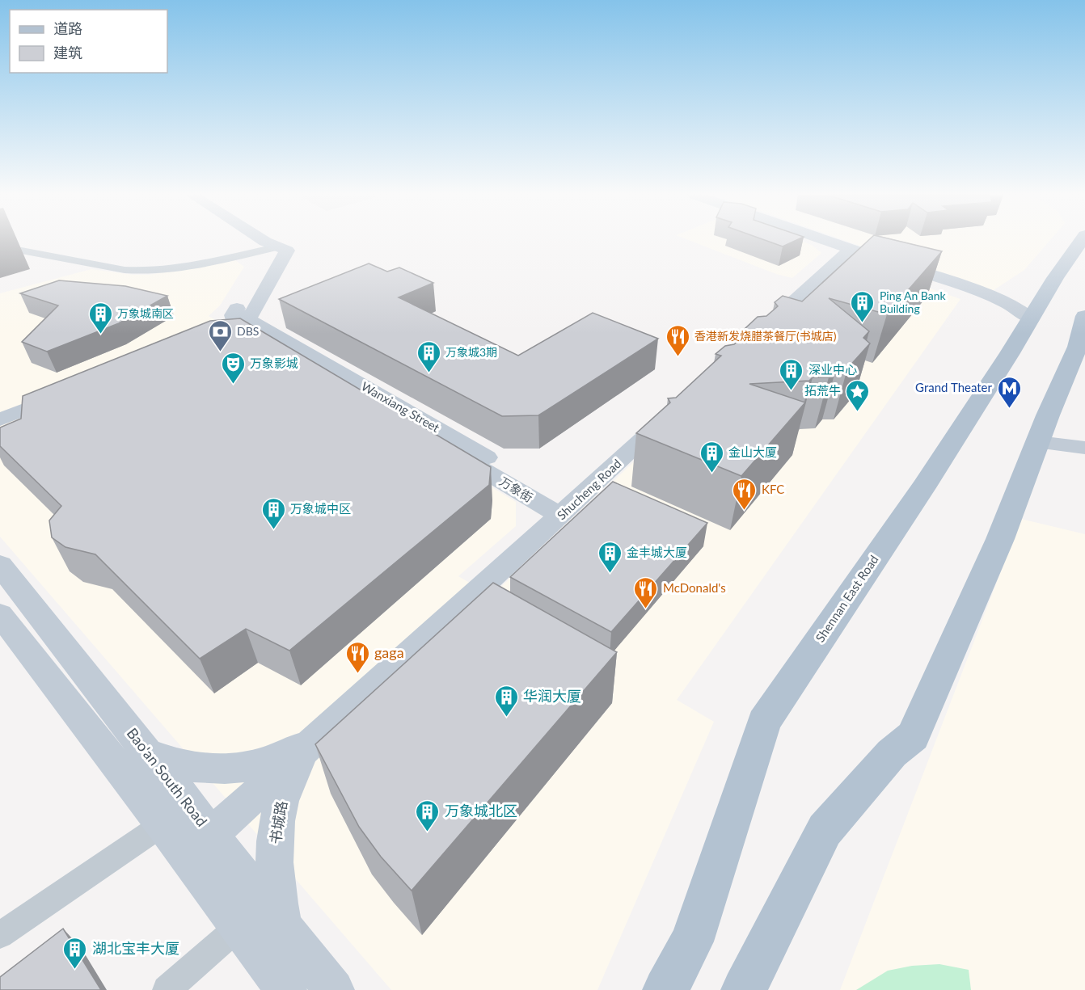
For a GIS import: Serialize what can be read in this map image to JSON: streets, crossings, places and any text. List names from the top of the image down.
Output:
{
  "streets": {
    "main road": ["Shennan East Road"],
    "street": [
      "Wanxiang Street",
      "万象街",
      "Shucheng Road",
      "Bao'an South Road",
      "书城路"
    ]
  },
  "crossings": [
    ["Wanxiang Street", "万象街"],
    ["Wanxiang Street", "Shucheng Road"],
    ["万象街", "Shucheng Road"],
    ["Shucheng Road", "书城路"],
    ["Bao'an South Road", "书城路"]
  ],
  "places": {
    "building": [
      "Ping An Bank Building",
      "万象城南区",
      "万象城3期",
      "深业中心",
      "金山大厦",
      "万象城中区",
      "金丰城大厦",
      "华润大厦",
      "万象城北区",
      "湖北宝丰大厦"
    ],
    "bank": ["DBS"],
    "restaurant": [
      "香港新发烧腊茶餐厅(书城店)",
      "KFC",
      "McDonald's",
      "gaga"
    ],
    "theatre": ["万象影城"],
    "metro station": ["Grand Theater"],
    "place": ["拓荒牛"]
  },
  "legend": ["道路", "建筑"]
}
